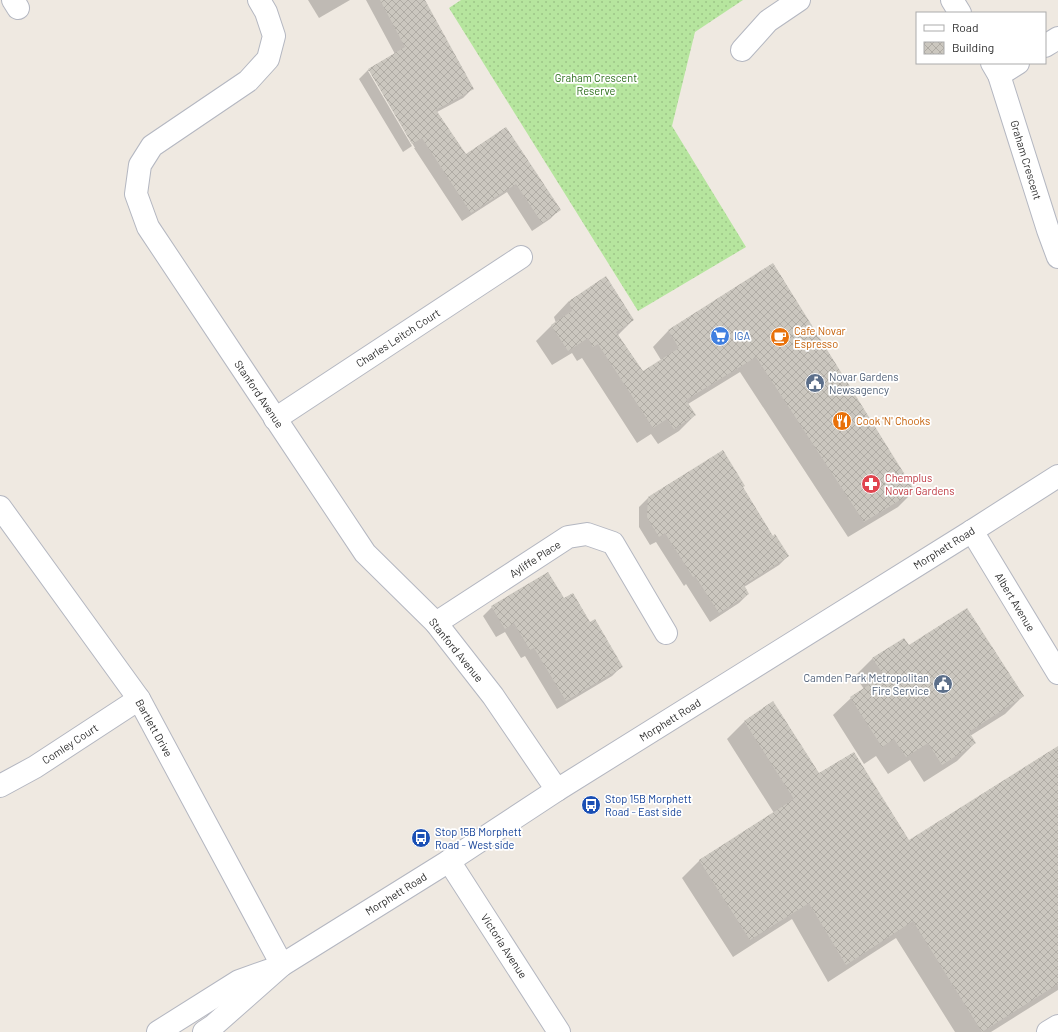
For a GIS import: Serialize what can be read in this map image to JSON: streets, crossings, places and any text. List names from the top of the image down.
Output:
{
  "streets": {
    "street": [
      "Graham Crescent",
      "Charles Leitch Court",
      "Stanford Avenue",
      "Morphett Road",
      "Ayliffe Place",
      "Albert Avenue",
      "Bartlett Drive",
      "Comley Court",
      "Victoria Avenue"
    ]
  },
  "crossings": [
    ["Charles Leitch Court", "Stanford Avenue"],
    ["Stanford Avenue", "Morphett Road"],
    ["Stanford Avenue", "Ayliffe Place"],
    ["Morphett Road", "Albert Avenue"],
    ["Morphett Road", "Bartlett Drive"],
    ["Morphett Road", "Victoria Avenue"],
    ["Bartlett Drive", "Comley Court"]
  ],
  "parks": ["Graham Crescent Reserve"],
  "places": {
    "supermarket": ["IGA"],
    "cafe": ["Cafe Novar Espresso"],
    "public building": ["Novar Gardens Newsagency", "Camden Park Metropolitan Fire Service"],
    "restaurant": ["Cook 'N' Chooks"],
    "pharmacy": ["Chemplus Novar Gardens"],
    "bus stop": ["Stop 15B Morphett Road - East side", "Stop 15B Morphett Road - West side"]
  },
  "legend": ["Road", "Building"]
}
